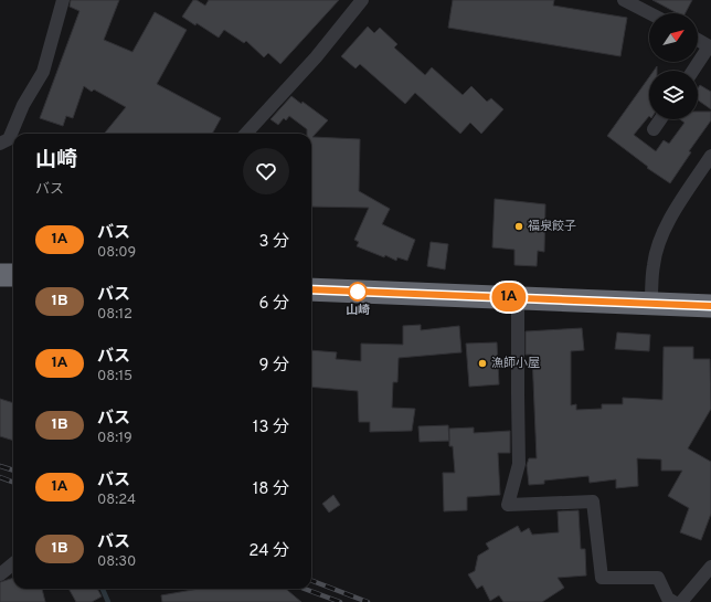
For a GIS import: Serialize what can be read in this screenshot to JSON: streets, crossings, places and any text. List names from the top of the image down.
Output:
{
  "places": ["福泉餃子", "山崎", "漁師小屋"],
  "lines": ["bus line 1A"],
  "north": "top right",
  "page": {
    "on_map": "1A",
    "heading": ["山崎", "バス"],
    "list": [
      {
        "mark": "1A",
        "name": "バス",
        "note": "08:09",
        "value": "3 分"
      },
      {
        "mark": "1B",
        "name": "バス",
        "note": "08:12",
        "value": "6 分"
      },
      {
        "mark": "1A",
        "name": "バス",
        "note": "08:15",
        "value": "9 分"
      },
      {
        "mark": "1B",
        "name": "バス",
        "note": "08:19",
        "value": "13 分"
      },
      {
        "mark": "1A",
        "name": "バス",
        "note": "08:24",
        "value": "18 分"
      },
      {
        "mark": "1B",
        "name": "バス",
        "note": "08:30",
        "value": "24 分"
      }
    ]
  }
}
